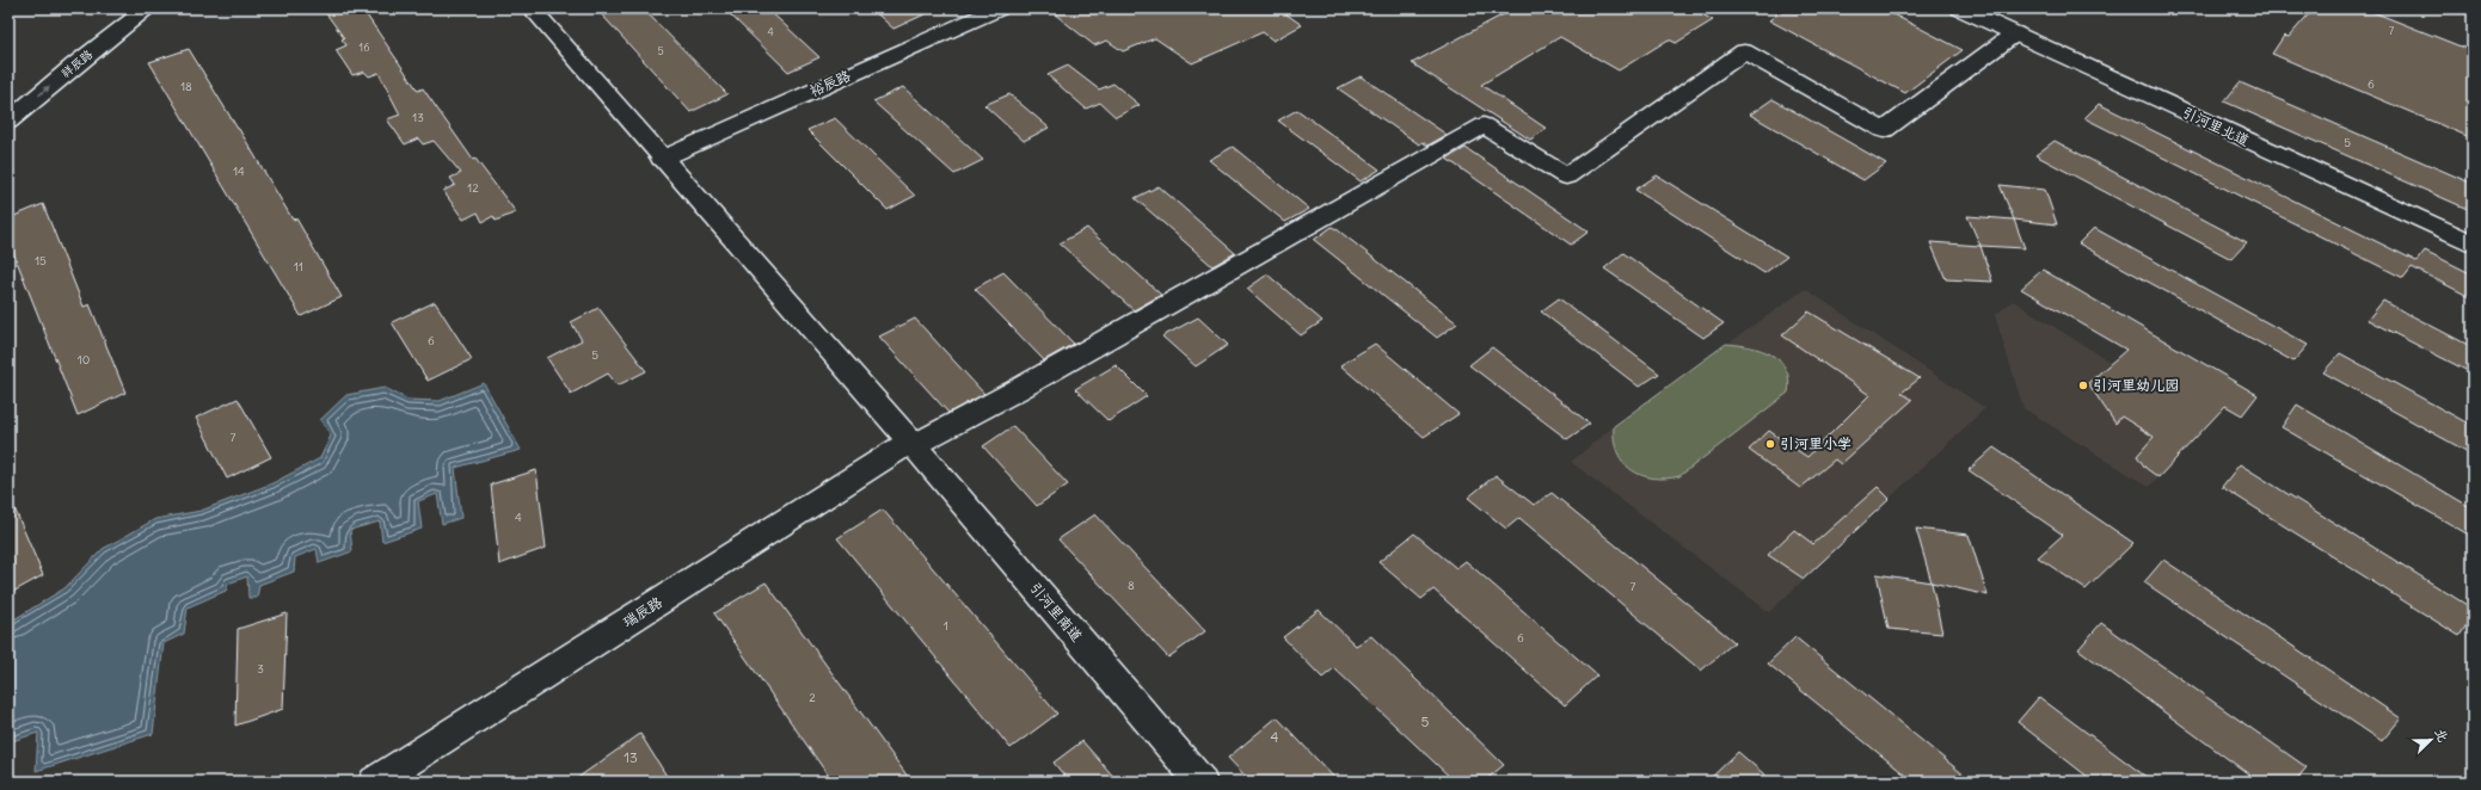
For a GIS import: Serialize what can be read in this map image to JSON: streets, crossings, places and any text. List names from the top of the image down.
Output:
{
  "streets": {
    "street": [
      "祥辰路",
      "裕辰路",
      "引河里北道",
      "瑞辰路",
      "引河里南道"
    ]
  },
  "crossings": [
    ["裕辰路", "引河里南道"],
    ["瑞辰路", "引河里南道"]
  ],
  "places": ["引河里幼儿园", "引河里小学"],
  "house_numbers": [
    "7",
    "4",
    "16",
    "5",
    "6",
    "18",
    "13",
    "5",
    "14",
    "12",
    "15",
    "11",
    "6",
    "5",
    "10",
    "7",
    "4",
    "8",
    "7",
    "1",
    "6",
    "3",
    "2",
    "5",
    "4",
    "13"
  ],
  "north": "top right"
}
